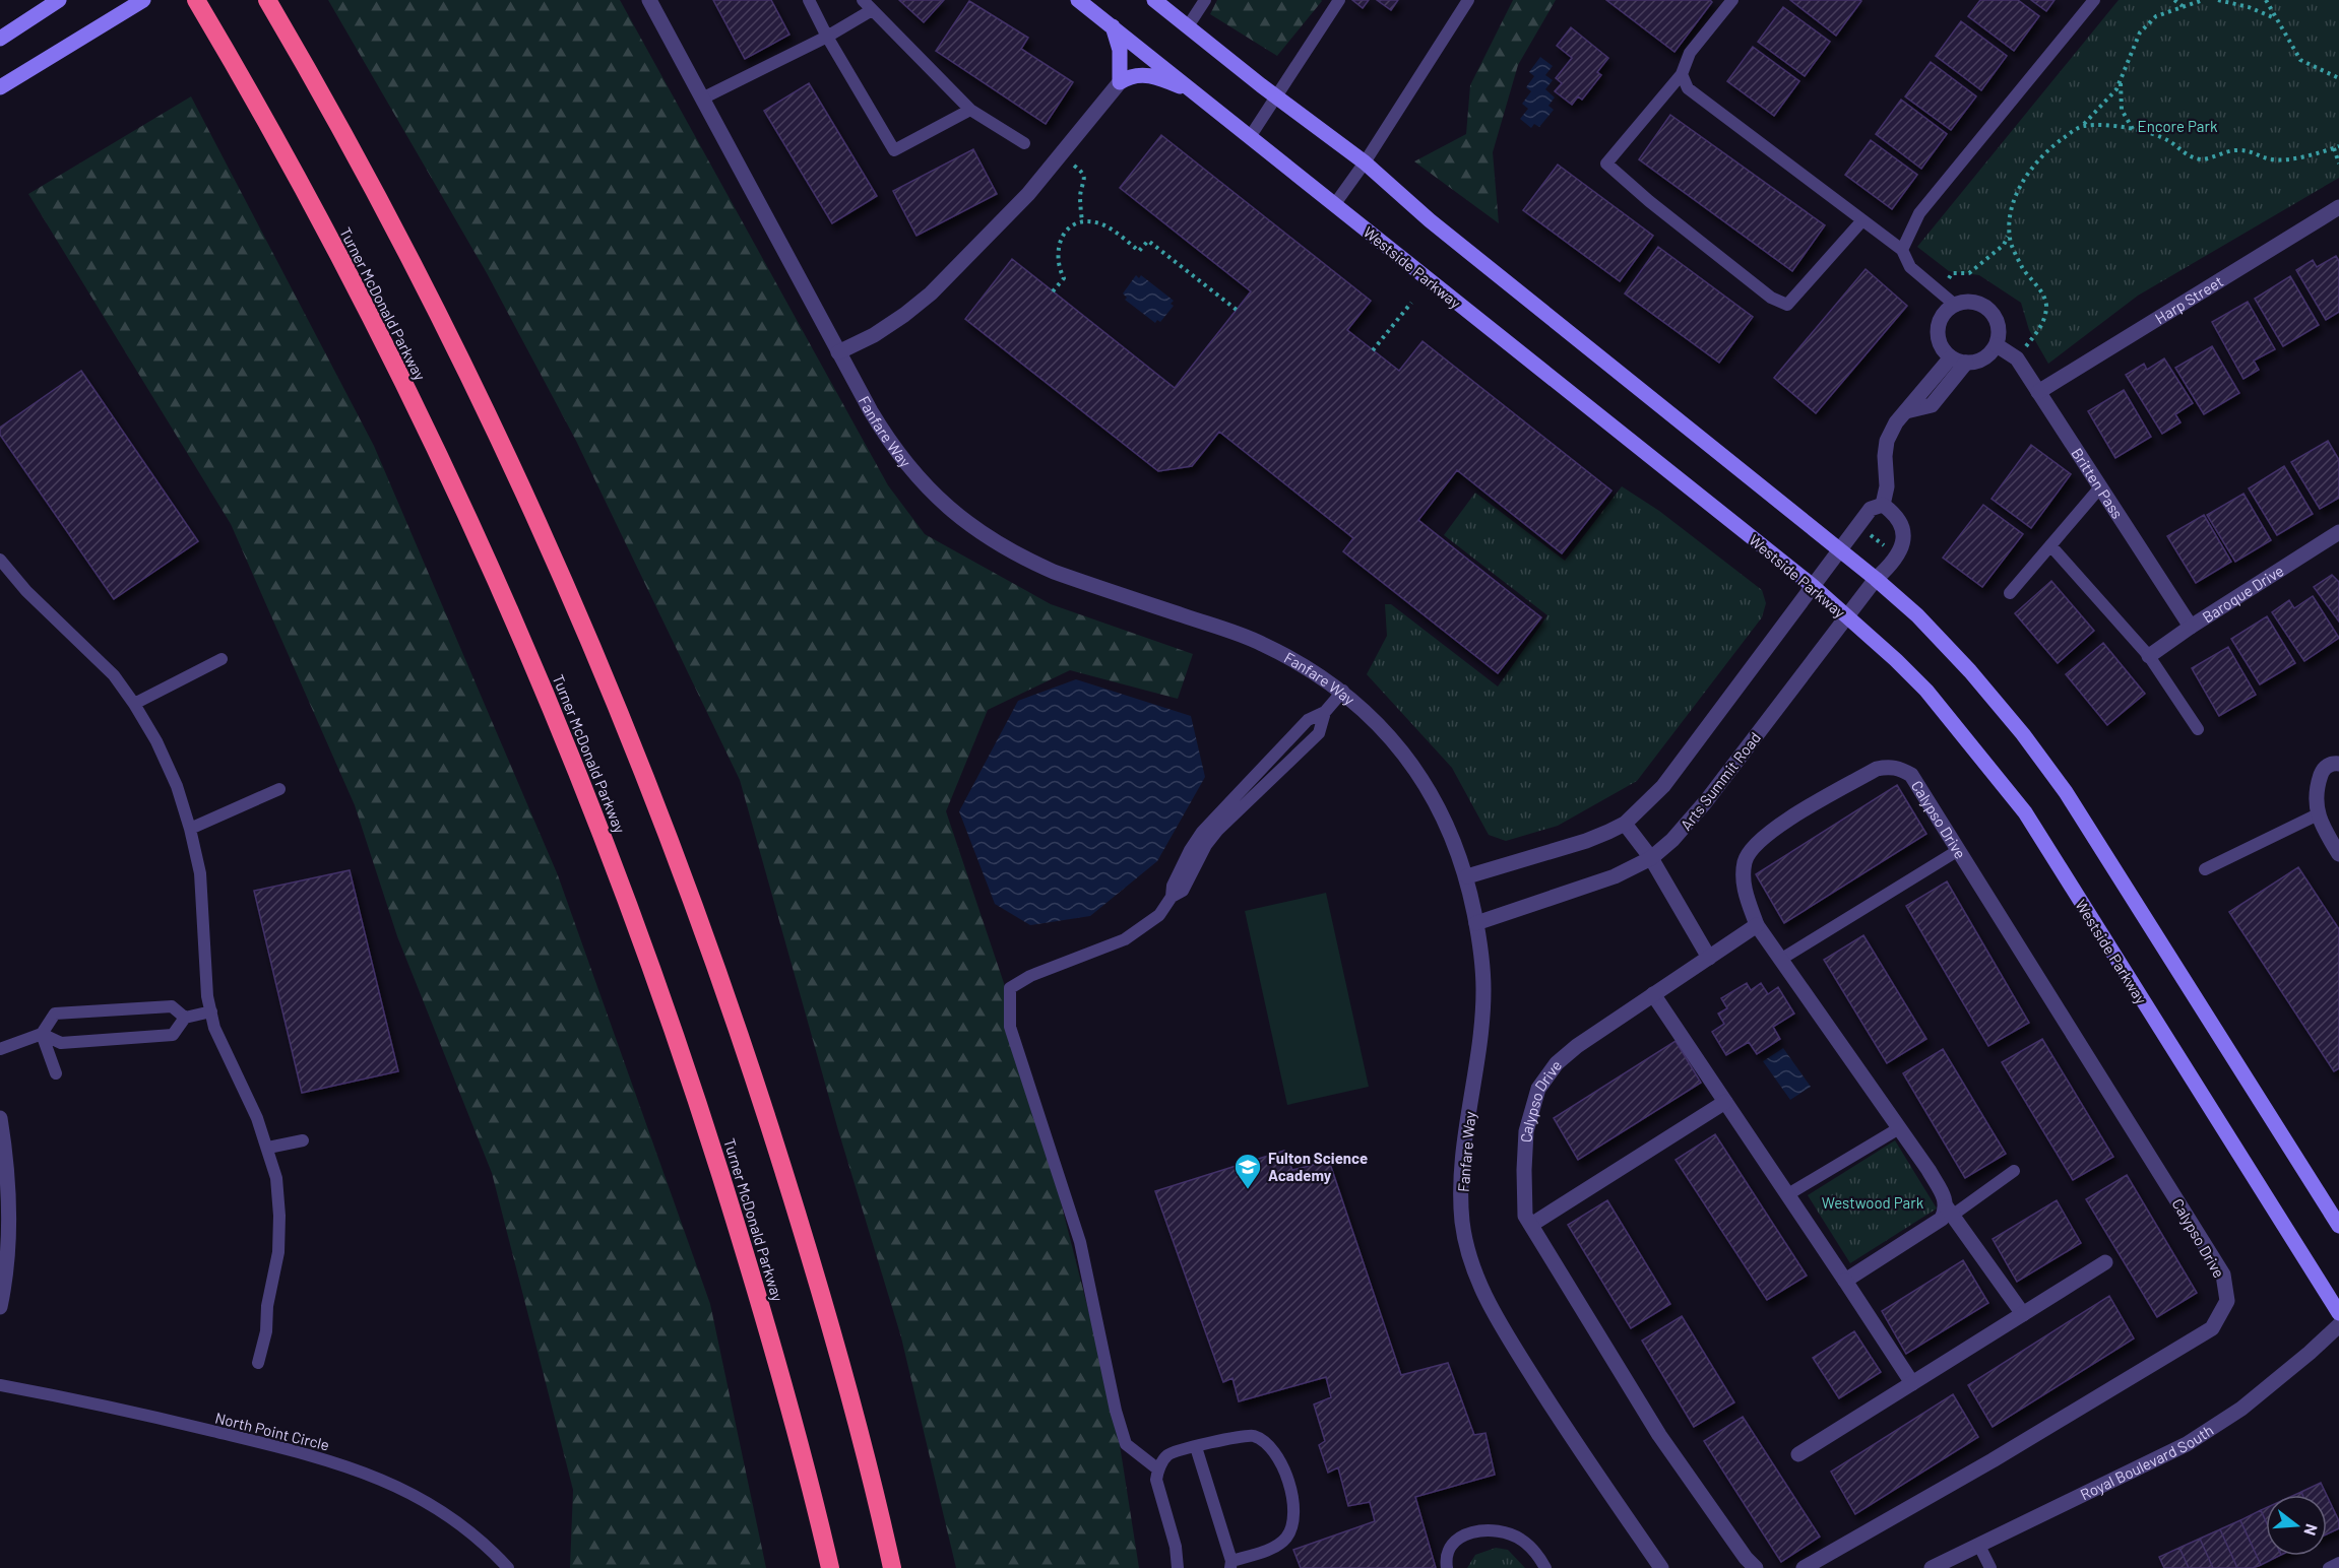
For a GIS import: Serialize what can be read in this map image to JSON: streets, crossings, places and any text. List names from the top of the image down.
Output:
{
  "streets": {
    "highway": ["Turner McDonald Parkway"],
    "main road": ["Westside Parkway"],
    "street": [
      "Harp Street",
      "Fanfare Way",
      "Britten Pass",
      "Baroque Drive",
      "Arts Summit Road",
      "Calypso Drive",
      "Royal Boulevard South"
    ],
    "lane": ["North Point Circle"]
  },
  "crossings": [
    ["Westside Parkway", "Arts Summit Road"],
    ["Harp Street", "Britten Pass"],
    ["Fanfare Way", "Arts Summit Road"],
    ["Britten Pass", "Baroque Drive"]
  ],
  "parks": ["Encore Park", "Westwood Park"],
  "places": {
    "school or university": ["Fulton Science Academy"]
  },
  "north": "right"
}
